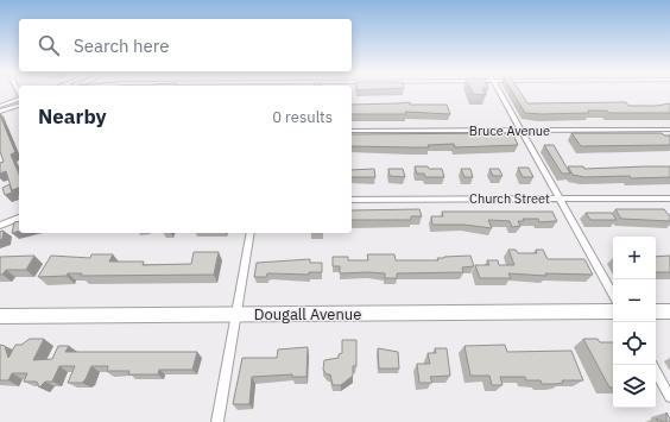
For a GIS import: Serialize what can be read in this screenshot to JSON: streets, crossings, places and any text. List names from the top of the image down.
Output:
{
  "streets": {
    "main road": ["Dougall Avenue"],
    "street": ["Bruce Avenue", "Church Street"]
  },
  "page": {
    "search": "Search here",
    "heading": ["Nearby", "0 results"],
    "map_buttons": ["+", "−"]
  }
}
